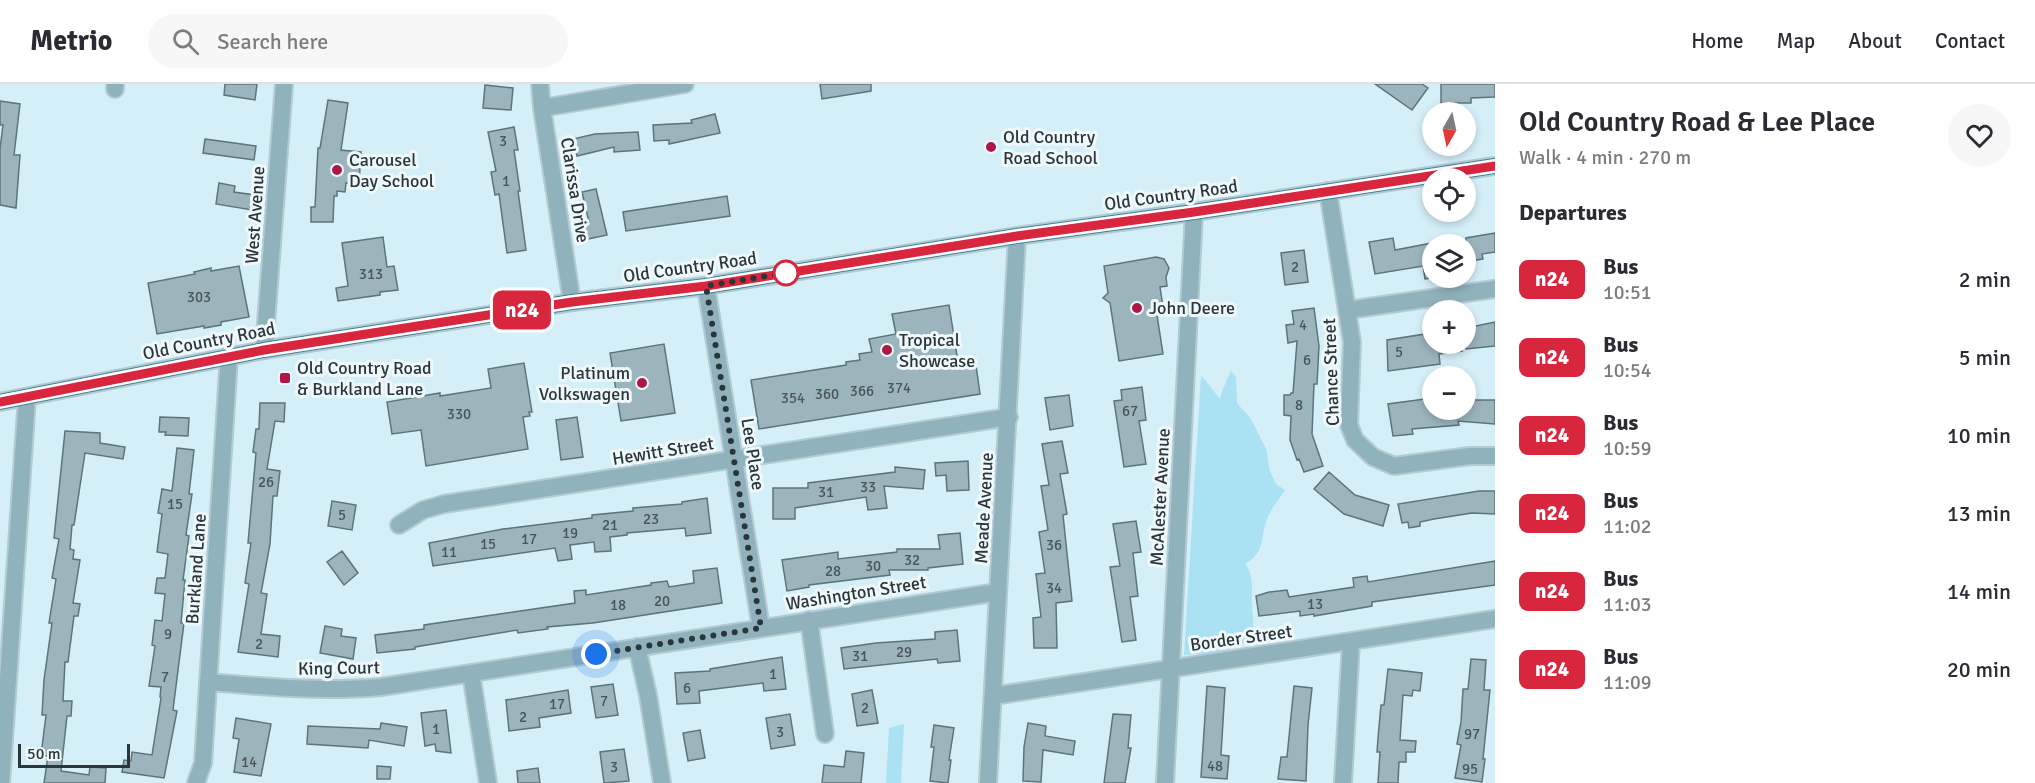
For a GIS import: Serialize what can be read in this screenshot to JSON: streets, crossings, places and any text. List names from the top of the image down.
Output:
{
  "streets": {
    "main road": ["Old Country Road"],
    "street": [
      "Clarissa Drive",
      "West Avenue",
      "Chance Street",
      "Hewitt Street",
      "Lee Place",
      "McAlester Avenue",
      "Meade Avenue",
      "Burkland Lane",
      "Washington Street",
      "Border Street",
      "King Court"
    ]
  },
  "crossings": [
    ["Clarissa Drive", "Old Country Road"],
    ["Old Country Road", "West Avenue"],
    ["Old Country Road", "Chance Street"],
    ["Old Country Road", "Lee Place"],
    ["Old Country Road", "McAlester Avenue"],
    ["Old Country Road", "Meade Avenue"],
    ["Old Country Road", "Burkland Lane"],
    ["Hewitt Street", "Lee Place"],
    ["Hewitt Street", "Meade Avenue"],
    ["Lee Place", "Washington Street"],
    ["McAlester Avenue", "Border Street"],
    ["Meade Avenue", "Washington Street"],
    ["Meade Avenue", "Border Street"],
    ["Burkland Lane", "King Court"],
    ["Washington Street", "King Court"]
  ],
  "places": {
    "other": [
      "Old Country Road School",
      "Carousel Day School",
      "John Deere",
      "Tropical Showcase",
      "Platinum Volkswagen"
    ],
    "transit": ["Old Country Road & Burkland Lane"]
  },
  "lines": ["bus line n24"],
  "house_numbers": [
    "3",
    "1",
    "2",
    "313",
    "303",
    "4",
    "5",
    "6",
    "374",
    "366",
    "360",
    "354",
    "8",
    "67",
    "330",
    "26",
    "33",
    "31",
    "15",
    "5",
    "23",
    "21",
    "19",
    "17",
    "15",
    "36",
    "11",
    "32",
    "30",
    "28",
    "34",
    "20",
    "13",
    "18",
    "9",
    "2",
    "29",
    "31",
    "1",
    "7",
    "6",
    "7",
    "17",
    "2",
    "2",
    "1",
    "3",
    "97",
    "14",
    "48",
    "3",
    "95"
  ],
  "scale_bar": "50 m",
  "north": "bottom",
  "page": {
    "header": "Metrio",
    "search": "Search here",
    "nav": [
      "Home",
      "Map",
      "About",
      "Contact"
    ],
    "on_map": "n24",
    "heading": [
      ["Old Country Road & Lee Place", "Walk · 4 min · 270 m"],
      "Departures"
    ],
    "map_buttons": ["+", "−"],
    "list": [
      {
        "mark": "n24",
        "name": "Bus",
        "note": "10:51",
        "value": "2 min"
      },
      {
        "mark": "n24",
        "name": "Bus",
        "note": "10:54",
        "value": "5 min"
      },
      {
        "mark": "n24",
        "name": "Bus",
        "note": "10:59",
        "value": "10 min"
      },
      {
        "mark": "n24",
        "name": "Bus",
        "note": "11:02",
        "value": "13 min"
      },
      {
        "mark": "n24",
        "name": "Bus",
        "note": "11:03",
        "value": "14 min"
      },
      {
        "mark": "n24",
        "name": "Bus",
        "note": "11:09",
        "value": "20 min"
      }
    ],
    "scale": "50 m"
  }
}
